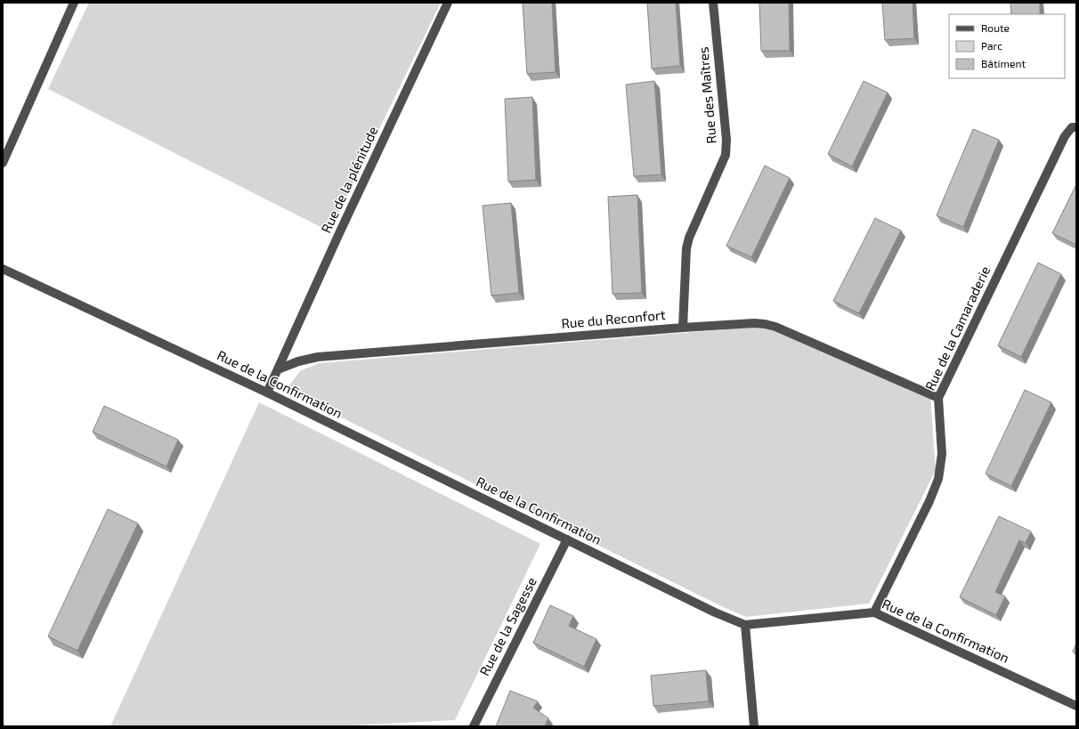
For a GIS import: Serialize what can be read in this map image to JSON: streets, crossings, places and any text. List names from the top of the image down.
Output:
{
  "streets": {
    "street": [
      "Rue des Maîtres",
      "Rue de la plénitude",
      "Rue du Reconfort",
      "Rue de la Camaraderie",
      "Rue de la Confirmation",
      "Rue de la Sagesse"
    ]
  },
  "crossings": [
    ["Rue des Maîtres", "Rue du Reconfort"],
    ["Rue de la plénitude", "Rue du Reconfort"],
    ["Rue de la plénitude", "Rue de la Confirmation"],
    ["Rue du Reconfort", "Rue de la Camaraderie"],
    ["Rue de la Camaraderie", "Rue de la Confirmation"],
    ["Rue de la Confirmation", "Rue de la Sagesse"]
  ],
  "legend": ["Route", "Parc", "Bâtiment"]
}
